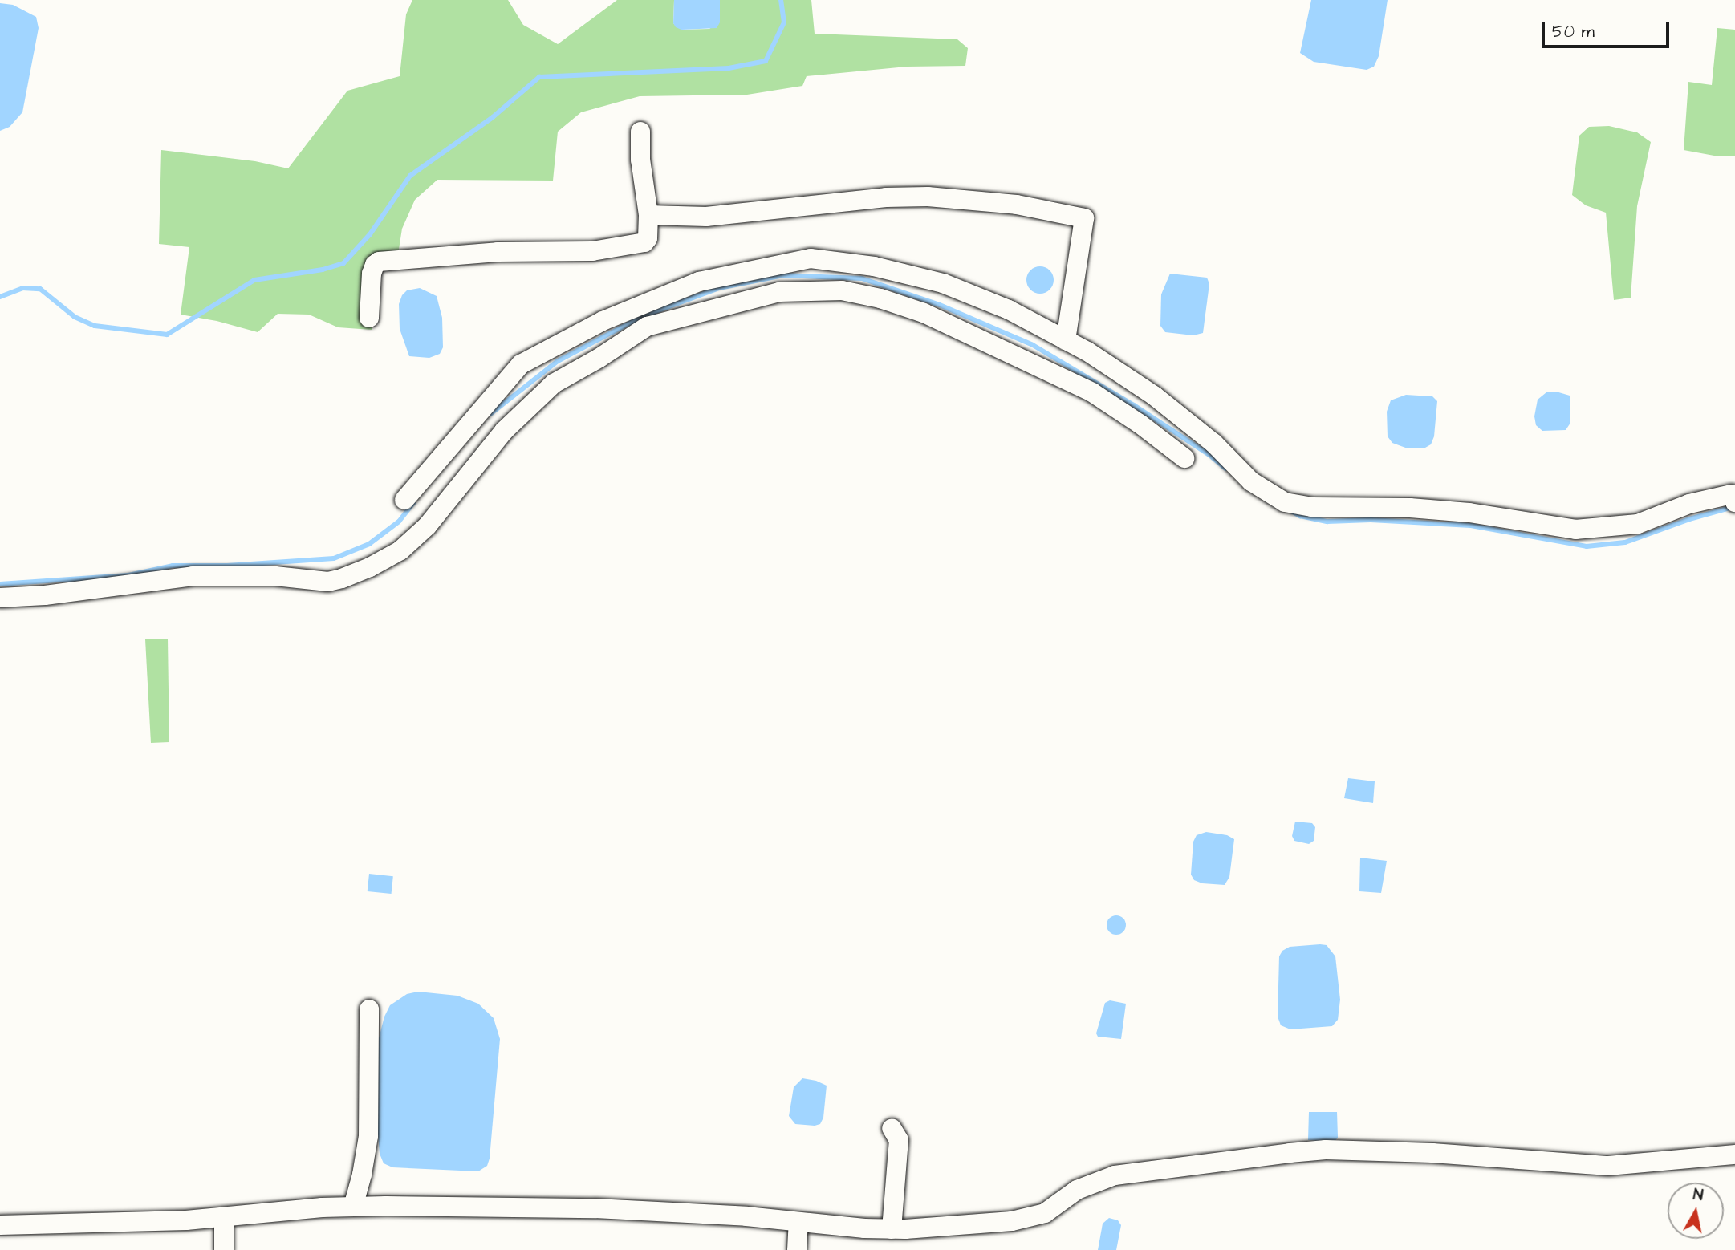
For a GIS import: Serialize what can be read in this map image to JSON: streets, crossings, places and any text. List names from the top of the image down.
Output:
{
  "scale_bar": "50 m",
  "north": "top"
}
